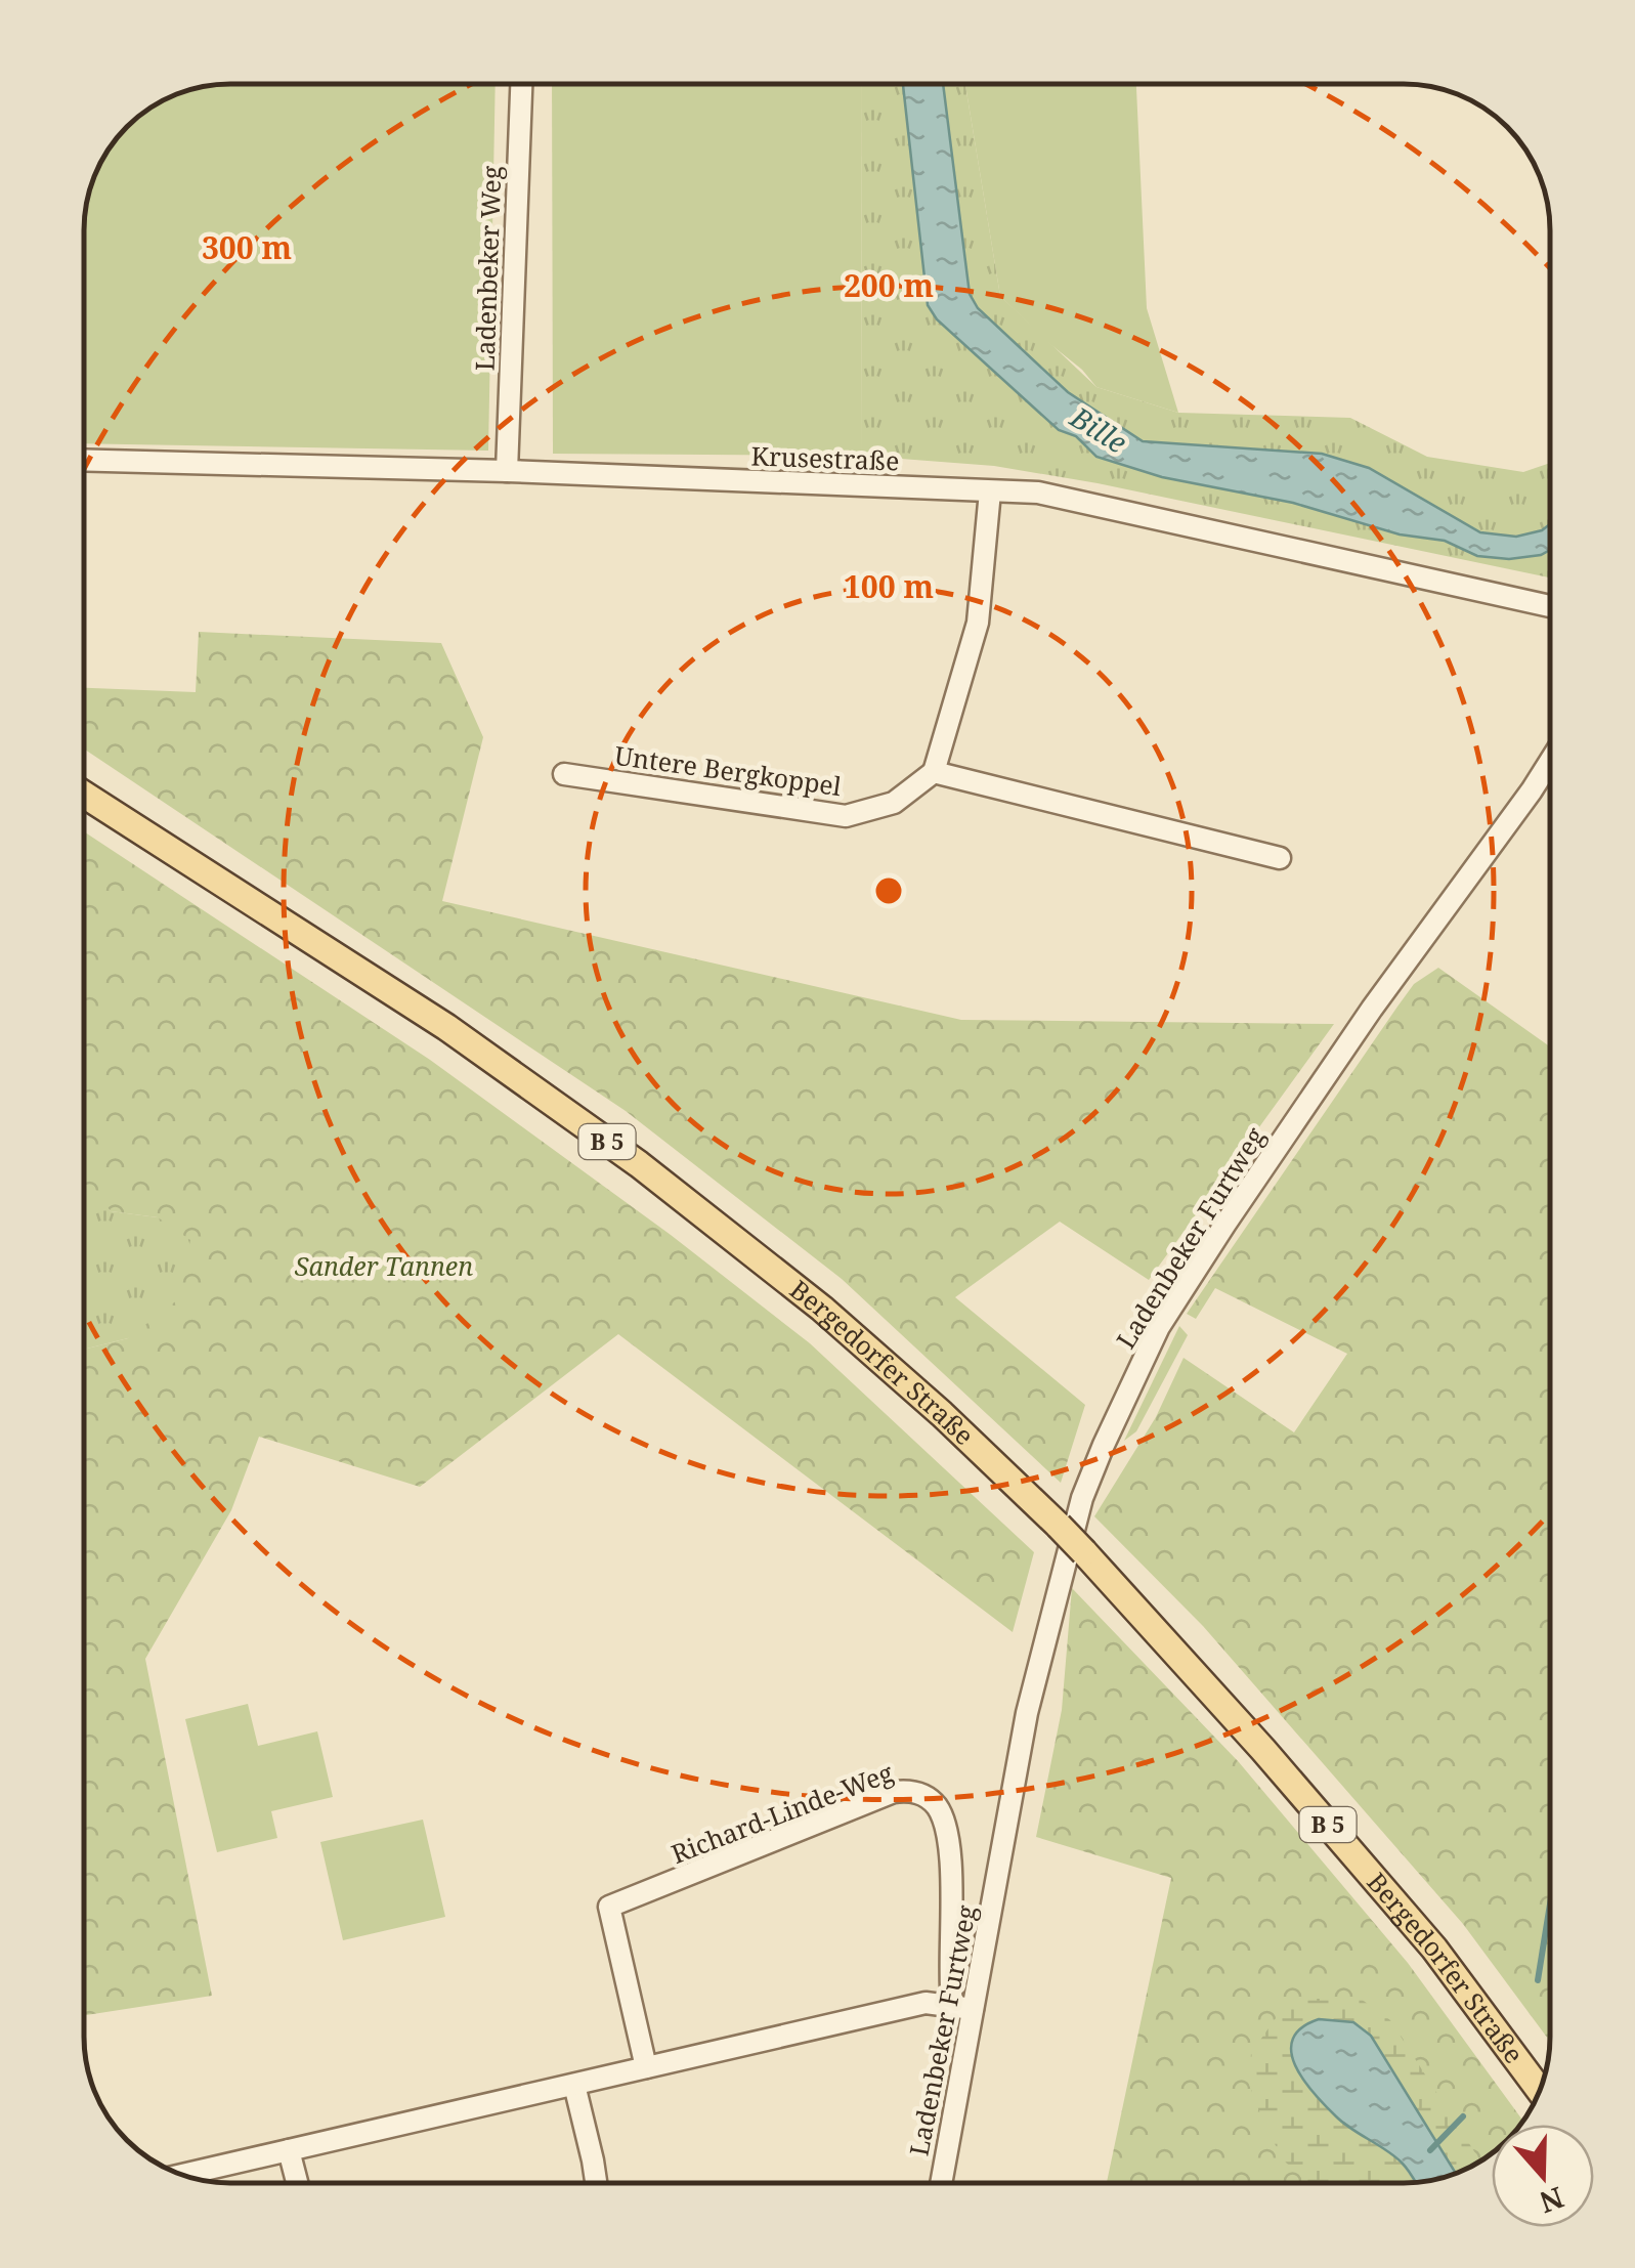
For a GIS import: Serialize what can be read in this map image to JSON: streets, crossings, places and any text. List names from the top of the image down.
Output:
{
  "streets": {
    "main road": ["B 5", "Bergedorfer Straße"],
    "street": [
      "Ladenbeker Weg",
      "Krusestraße",
      "Untere Bergkoppel",
      "Ladenbeker Furtweg",
      "Richard-Linde-Weg"
    ]
  },
  "crossings": [
    ["Ladenbeker Weg", "Krusestraße"],
    ["Ladenbeker Furtweg", "Bergedorfer Straße"],
    ["Ladenbeker Furtweg", "Richard-Linde-Weg"]
  ],
  "water": ["Bille"],
  "parks": ["Sander Tannen"],
  "north": "bottom",
  "rings": ["300 m", "200 m", "100 m"]
}
